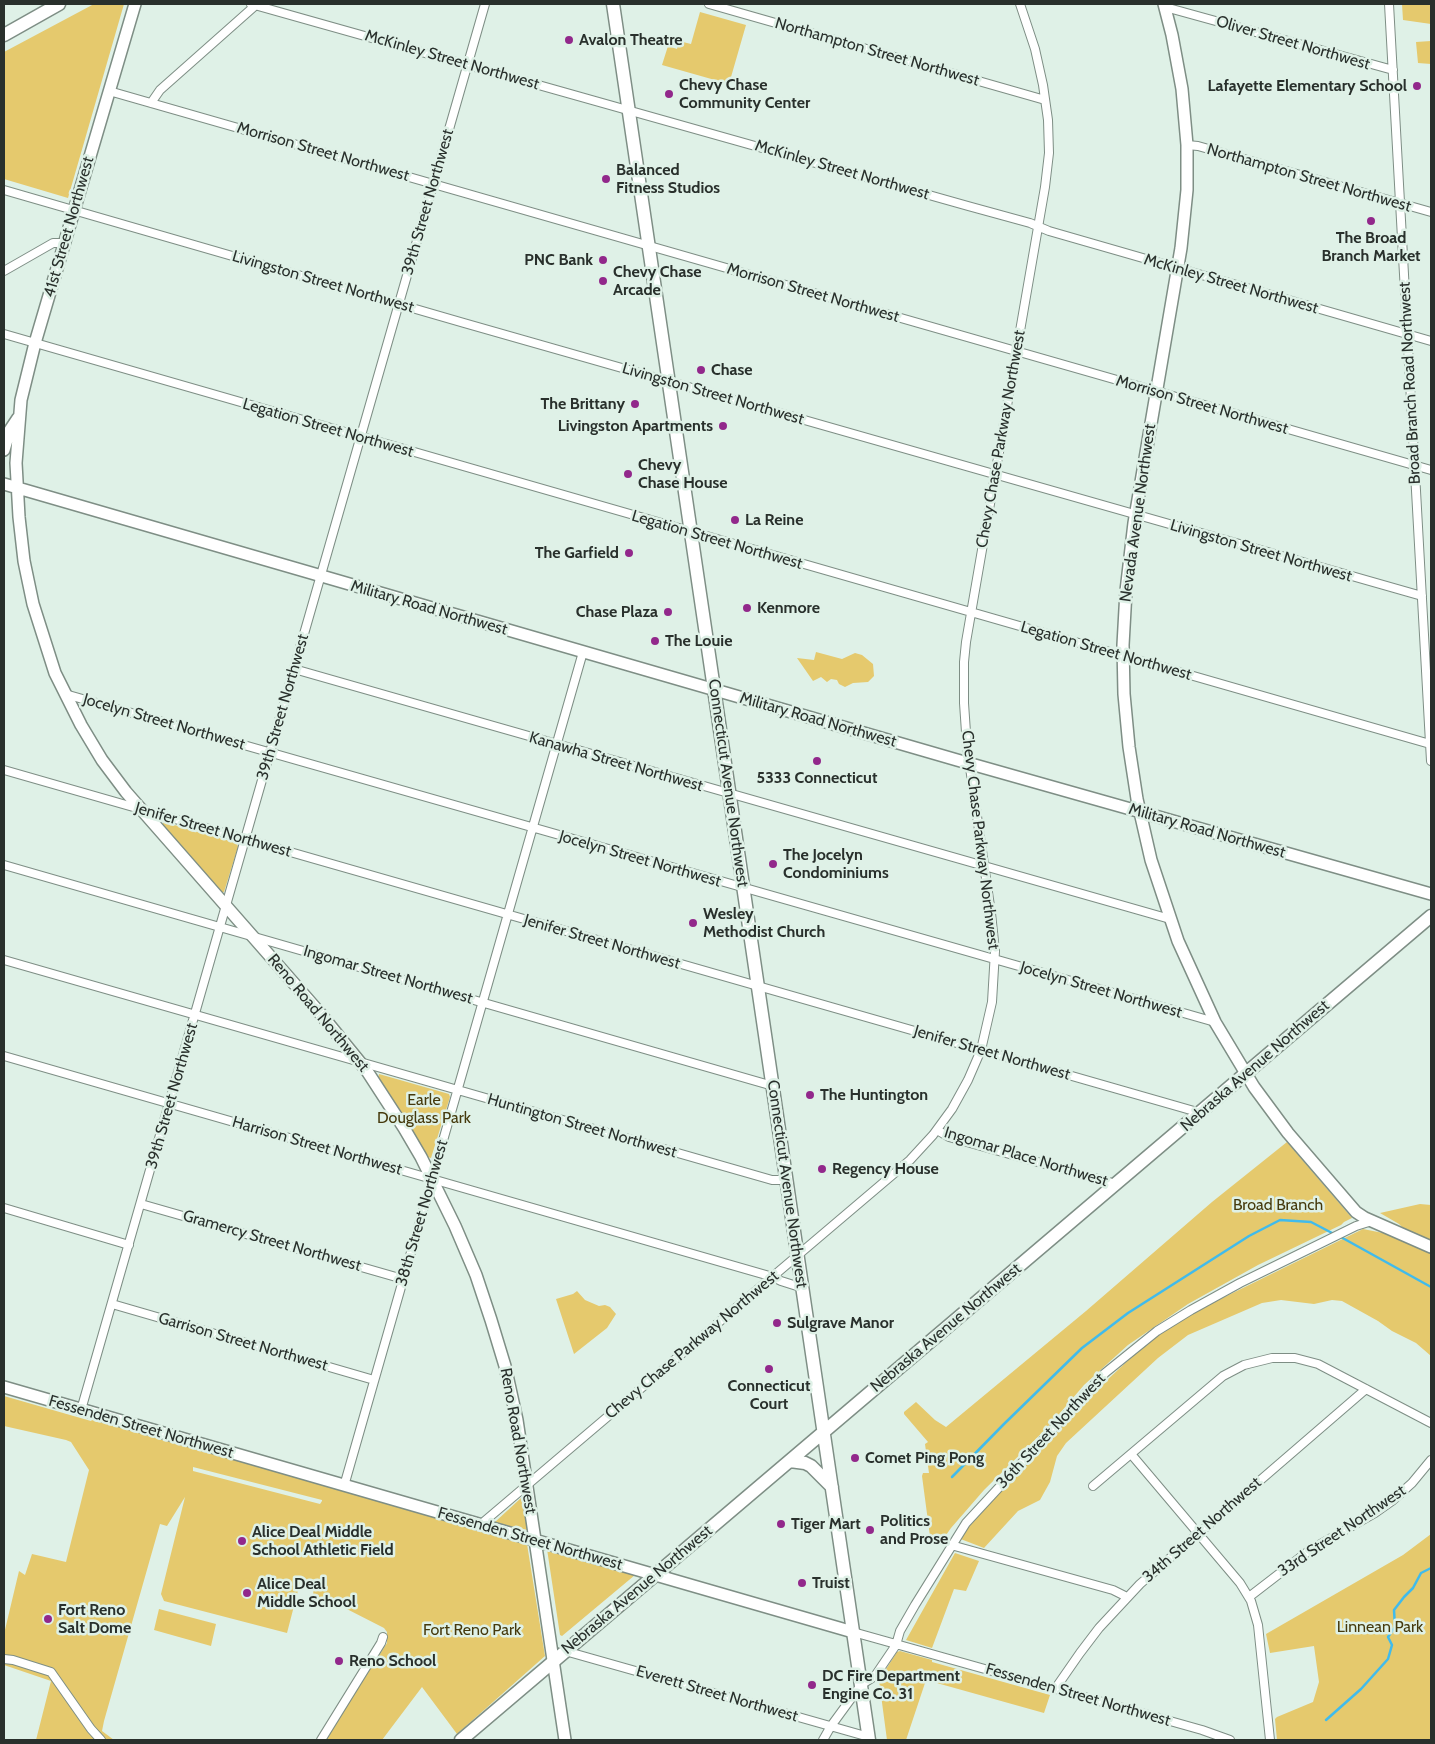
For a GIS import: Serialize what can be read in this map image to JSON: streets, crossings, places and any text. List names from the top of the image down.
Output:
{
  "streets": {
    "main road": [
      "41st Street Northwest",
      "Nevada Avenue Northwest",
      "Military Road Northwest",
      "Connecticut Avenue Northwest",
      "Reno Road Northwest",
      "Nebraska Avenue Northwest",
      "Fessenden Street Northwest"
    ],
    "street": [
      "Oliver Street Northwest",
      "Northampton Street Northwest",
      "McKinley Street Northwest",
      "Morrison Street Northwest",
      "39th Street Northwest",
      "Livingston Street Northwest",
      "Broad Branch Road Northwest",
      "Legation Street Northwest",
      "Chevy Chase Parkway Northwest",
      "Jocelyn Street Northwest",
      "Kanawha Street Northwest",
      "Jenifer Street Northwest",
      "Ingomar Street Northwest",
      "Huntington Street Northwest",
      "Harrison Street Northwest",
      "Ingomar Place Northwest",
      "38th Street Northwest",
      "Gramercy Street Northwest",
      "Garrison Street Northwest",
      "36th Street Northwest",
      "34th Street Northwest",
      "33rd Street Northwest",
      "Everett Street Northwest"
    ]
  },
  "crossings": [
    ["Oliver Street Northwest", "Broad Branch Road Northwest"],
    ["Oliver Street Northwest", "Nevada Avenue Northwest"],
    ["Northampton Street Northwest", "Broad Branch Road Northwest"],
    ["Northampton Street Northwest", "Chevy Chase Parkway Northwest"],
    ["Northampton Street Northwest", "Nevada Avenue Northwest"],
    ["McKinley Street Northwest", "39th Street Northwest"],
    ["McKinley Street Northwest", "Broad Branch Road Northwest"],
    ["McKinley Street Northwest", "Chevy Chase Parkway Northwest"],
    ["McKinley Street Northwest", "Nevada Avenue Northwest"],
    ["McKinley Street Northwest", "Connecticut Avenue Northwest"],
    ["Morrison Street Northwest", "39th Street Northwest"],
    ["Morrison Street Northwest", "41st Street Northwest"],
    ["Morrison Street Northwest", "Broad Branch Road Northwest"],
    ["Morrison Street Northwest", "Chevy Chase Parkway Northwest"],
    ["Morrison Street Northwest", "Nevada Avenue Northwest"],
    ["Morrison Street Northwest", "Connecticut Avenue Northwest"],
    ["39th Street Northwest", "Livingston Street Northwest"],
    ["39th Street Northwest", "Legation Street Northwest"],
    ["39th Street Northwest", "Military Road Northwest"],
    ["39th Street Northwest", "Jocelyn Street Northwest"],
    ["39th Street Northwest", "Kanawha Street Northwest"],
    ["39th Street Northwest", "Jenifer Street Northwest"],
    ["39th Street Northwest", "Ingomar Street Northwest"],
    ["39th Street Northwest", "Reno Road Northwest"],
    ["39th Street Northwest", "Huntington Street Northwest"],
    ["39th Street Northwest", "Harrison Street Northwest"],
    ["39th Street Northwest", "Gramercy Street Northwest"],
    ["39th Street Northwest", "Garrison Street Northwest"],
    ["39th Street Northwest", "Fessenden Street Northwest"],
    ["41st Street Northwest", "Livingston Street Northwest"],
    ["41st Street Northwest", "Legation Street Northwest"],
    ["41st Street Northwest", "Reno Road Northwest"],
    ["Livingston Street Northwest", "Broad Branch Road Northwest"],
    ["Livingston Street Northwest", "Chevy Chase Parkway Northwest"],
    ["Livingston Street Northwest", "Nevada Avenue Northwest"],
    ["Livingston Street Northwest", "Connecticut Avenue Northwest"],
    ["Broad Branch Road Northwest", "Legation Street Northwest"],
    ["Legation Street Northwest", "Chevy Chase Parkway Northwest"],
    ["Legation Street Northwest", "Nevada Avenue Northwest"],
    ["Legation Street Northwest", "Connecticut Avenue Northwest"],
    ["Chevy Chase Parkway Northwest", "Military Road Northwest"],
    ["Chevy Chase Parkway Northwest", "Jocelyn Street Northwest"],
    ["Chevy Chase Parkway Northwest", "Kanawha Street Northwest"],
    ["Chevy Chase Parkway Northwest", "Connecticut Avenue Northwest"],
    ["Chevy Chase Parkway Northwest", "Jenifer Street Northwest"],
    ["Chevy Chase Parkway Northwest", "Reno Road Northwest"],
    ["Chevy Chase Parkway Northwest", "Harrison Street Northwest"],
    ["Chevy Chase Parkway Northwest", "Ingomar Place Northwest"],
    ["Chevy Chase Parkway Northwest", "Fessenden Street Northwest"],
    ["Nevada Avenue Northwest", "Military Road Northwest"],
    ["Nevada Avenue Northwest", "Jocelyn Street Northwest"],
    ["Nevada Avenue Northwest", "Kanawha Street Northwest"],
    ["Nevada Avenue Northwest", "Nebraska Avenue Northwest"],
    ["Nevada Avenue Northwest", "36th Street Northwest"],
    ["Military Road Northwest", "Connecticut Avenue Northwest"],
    ["Military Road Northwest", "Reno Road Northwest"],
    ["Military Road Northwest", "38th Street Northwest"],
    ["Jocelyn Street Northwest", "Connecticut Avenue Northwest"],
    ["Jocelyn Street Northwest", "Reno Road Northwest"],
    ["Jocelyn Street Northwest", "38th Street Northwest"],
    ["Kanawha Street Northwest", "Connecticut Avenue Northwest"],
    ["Kanawha Street Northwest", "38th Street Northwest"],
    ["Connecticut Avenue Northwest", "Jenifer Street Northwest"],
    ["Connecticut Avenue Northwest", "Ingomar Street Northwest"],
    ["Connecticut Avenue Northwest", "Nebraska Avenue Northwest"],
    ["Connecticut Avenue Northwest", "Huntington Street Northwest"],
    ["Connecticut Avenue Northwest", "Harrison Street Northwest"],
    ["Connecticut Avenue Northwest", "Fessenden Street Northwest"],
    ["Connecticut Avenue Northwest", "36th Street Northwest"],
    ["Connecticut Avenue Northwest", "Everett Street Northwest"],
    ["Jenifer Street Northwest", "Reno Road Northwest"],
    ["Jenifer Street Northwest", "Nebraska Avenue Northwest"],
    ["Jenifer Street Northwest", "38th Street Northwest"],
    ["Ingomar Street Northwest", "Reno Road Northwest"],
    ["Ingomar Street Northwest", "38th Street Northwest"],
    ["Reno Road Northwest", "Nebraska Avenue Northwest"],
    ["Reno Road Northwest", "Huntington Street Northwest"],
    ["Reno Road Northwest", "Harrison Street Northwest"],
    ["Reno Road Northwest", "38th Street Northwest"],
    ["Reno Road Northwest", "Fessenden Street Northwest"],
    ["Nebraska Avenue Northwest", "Ingomar Place Northwest"],
    ["Nebraska Avenue Northwest", "Fessenden Street Northwest"],
    ["Nebraska Avenue Northwest", "Everett Street Northwest"],
    ["Huntington Street Northwest", "38th Street Northwest"],
    ["Harrison Street Northwest", "38th Street Northwest"],
    ["38th Street Northwest", "Gramercy Street Northwest"],
    ["38th Street Northwest", "Garrison Street Northwest"],
    ["38th Street Northwest", "Fessenden Street Northwest"],
    ["Fessenden Street Northwest", "36th Street Northwest"],
    ["Fessenden Street Northwest", "34th Street Northwest"],
    ["36th Street Northwest", "Everett Street Northwest"]
  ],
  "parks": [
    "Earle Douglass Park",
    "Broad Branch",
    "Linnean Park",
    "Fort Reno Park"
  ],
  "places": [
    "Avalon Theatre",
    "Lafayette Elementary School",
    "Chevy Chase Community Center",
    "Balanced Fitness Studios",
    "The Broad Branch Market",
    "PNC Bank",
    "Chevy Chase Arcade",
    "Chase",
    "The Brittany",
    "Livingston Apartments",
    "Chevy Chase House",
    "La Reine",
    "The Garfield",
    "Kenmore",
    "Chase Plaza",
    "The Louie",
    "5333 Connecticut",
    "The Jocelyn Condominiums",
    "Wesley Methodist Church",
    "The Huntington",
    "Regency House",
    "Sulgrave Manor",
    "Connecticut Court",
    "Comet Ping Pong",
    "Tiger Mart",
    "Politics and Prose",
    "Alice Deal Middle School Athletic Field",
    "Truist",
    "Alice Deal Middle School",
    "Fort Reno Salt Dome",
    "Reno School",
    "DC Fire Department Engine Co. 31"
  ]
}
